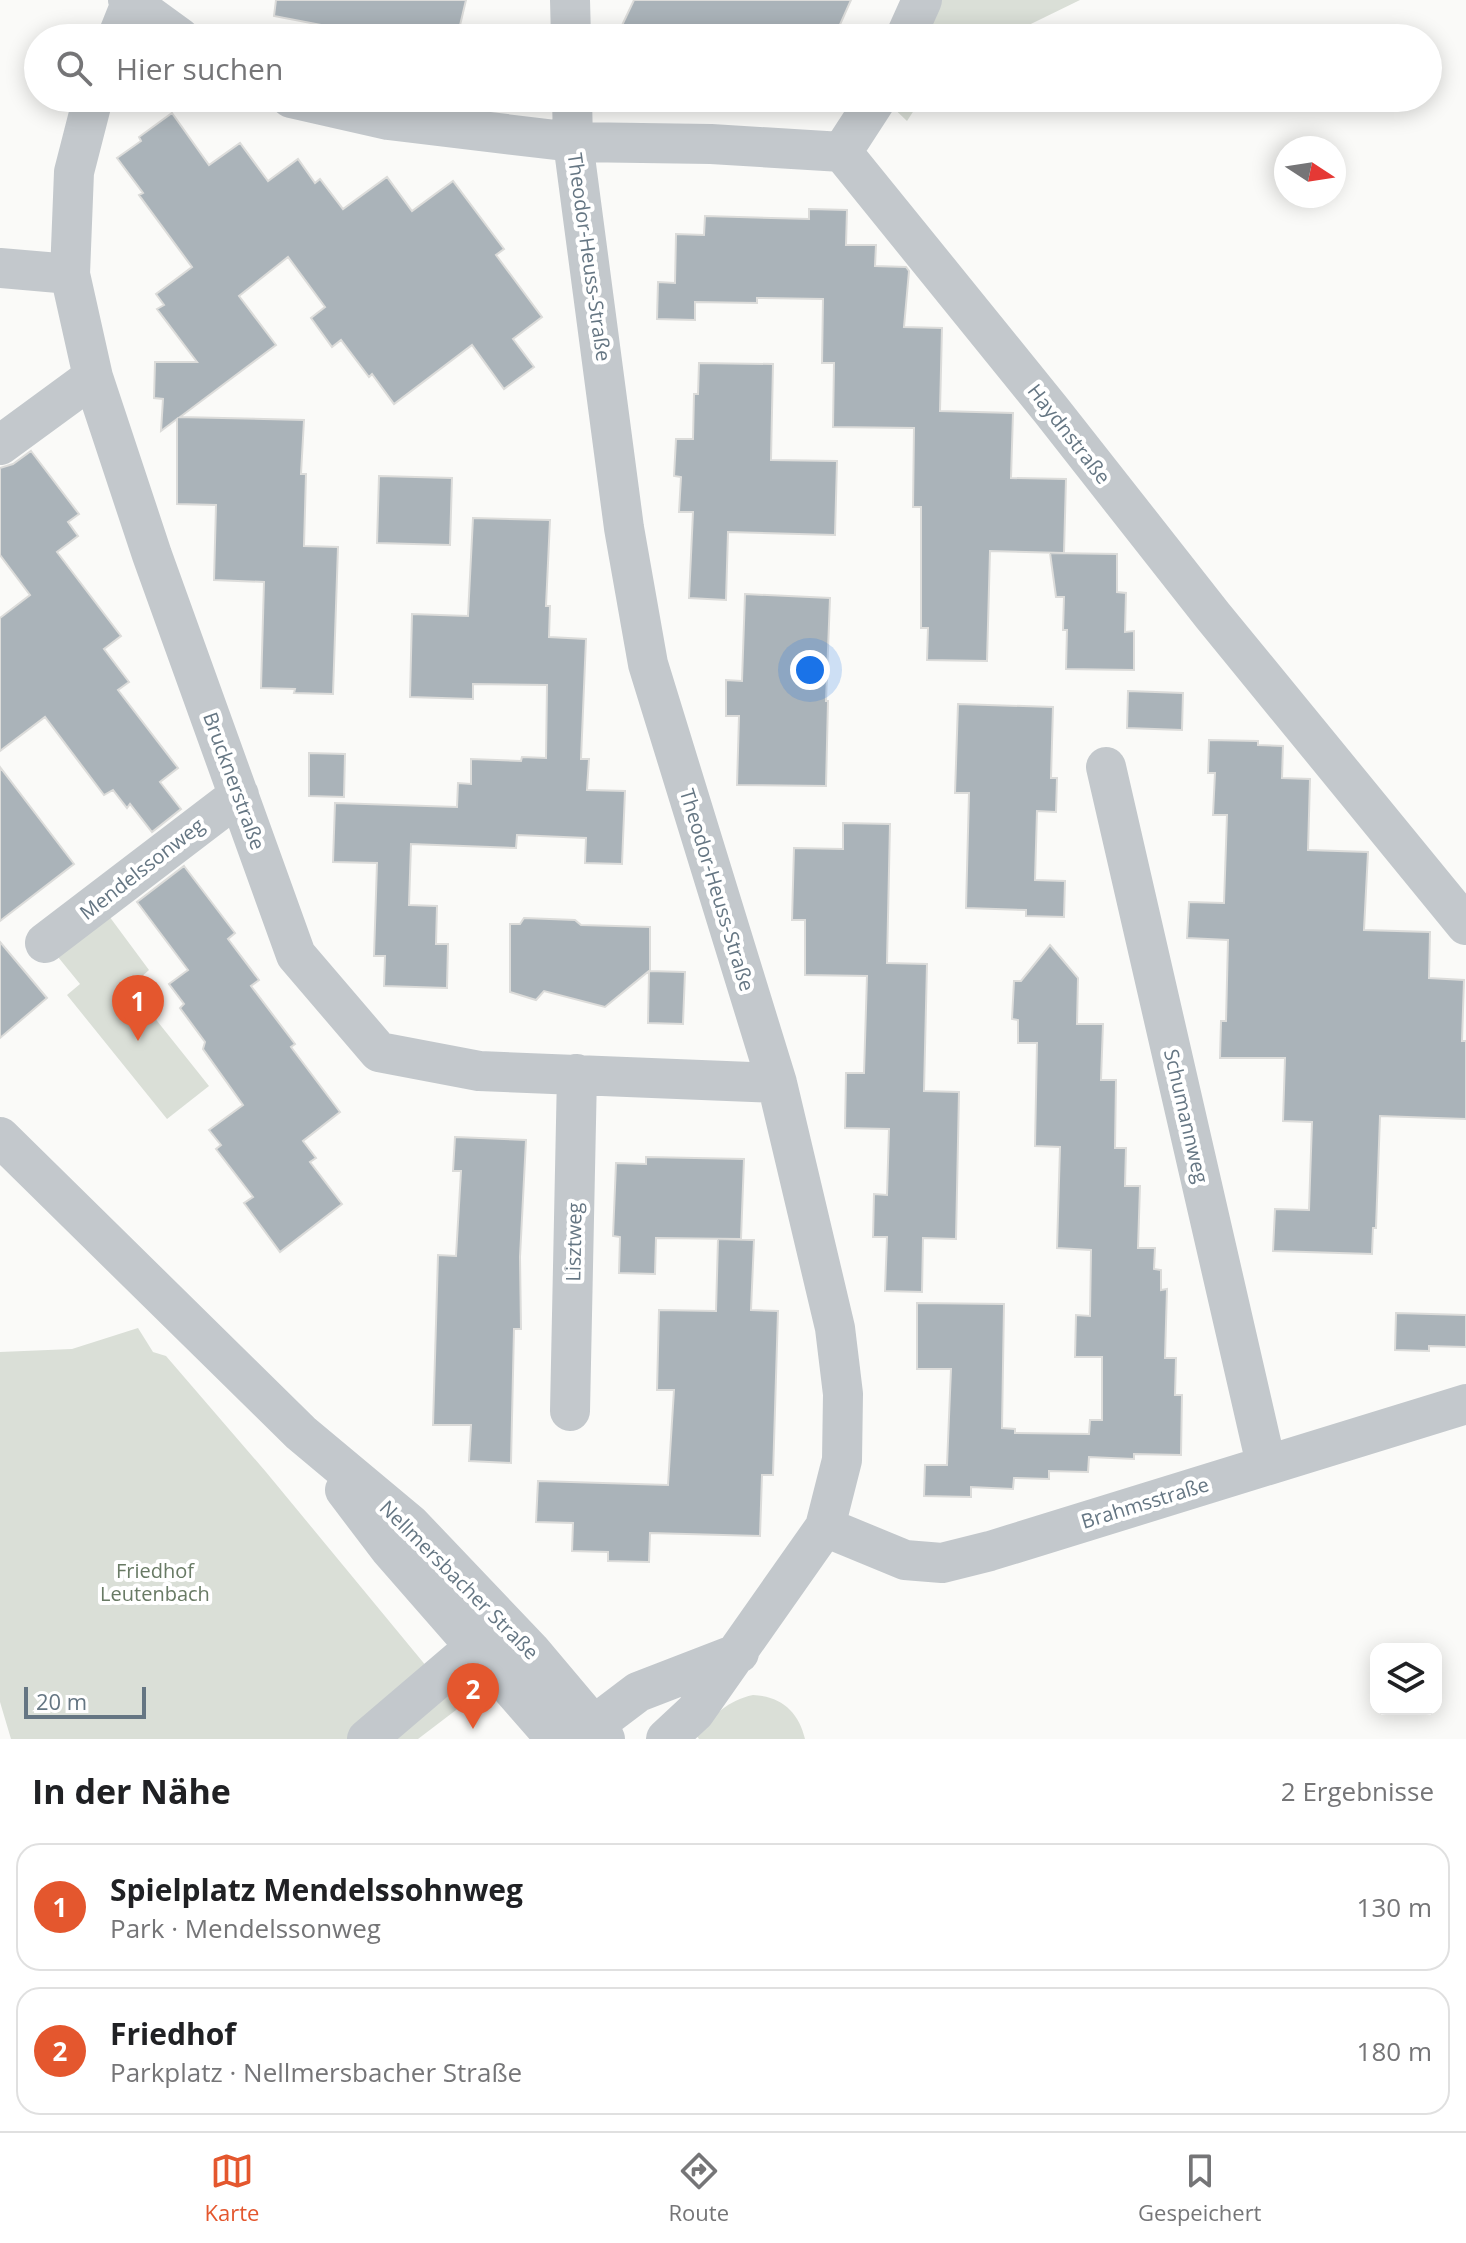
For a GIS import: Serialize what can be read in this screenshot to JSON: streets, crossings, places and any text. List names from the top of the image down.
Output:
{
  "streets": {
    "street": [
      "Theodor-Heuss-Straße",
      "Haydnstraße",
      "Brucknerstraße",
      "Mendelssonweg",
      "Schumannweg",
      "Lisztweg",
      "Brahmsstraße",
      "Nellmersbacher Straße"
    ]
  },
  "crossings": [
    ["Theodor-Heuss-Straße", "Brucknerstraße"],
    ["Theodor-Heuss-Straße", "Brahmsstraße"],
    ["Brucknerstraße", "Mendelssonweg"],
    ["Brucknerstraße", "Lisztweg"],
    ["Schumannweg", "Brahmsstraße"]
  ],
  "parks": ["Friedhof Leutenbach"],
  "scale_bar": "20 m",
  "north": "right",
  "page": {
    "search": "Hier suchen",
    "pins": ["1", "2"],
    "scale": "20 m",
    "heading": ["In der Nähe", "2 Ergebnisse"],
    "list": [
      {
        "mark": "1",
        "name": "Spielplatz Mendelssohnweg",
        "note": "Park · Mendelssonweg",
        "value": "130 m"
      },
      {
        "mark": "2",
        "name": "Friedhof",
        "note": "Parkplatz · Nellmersbacher Straße",
        "value": "180 m"
      }
    ],
    "nav": ["Karte", "Route", "Gespeichert"]
  }
}
